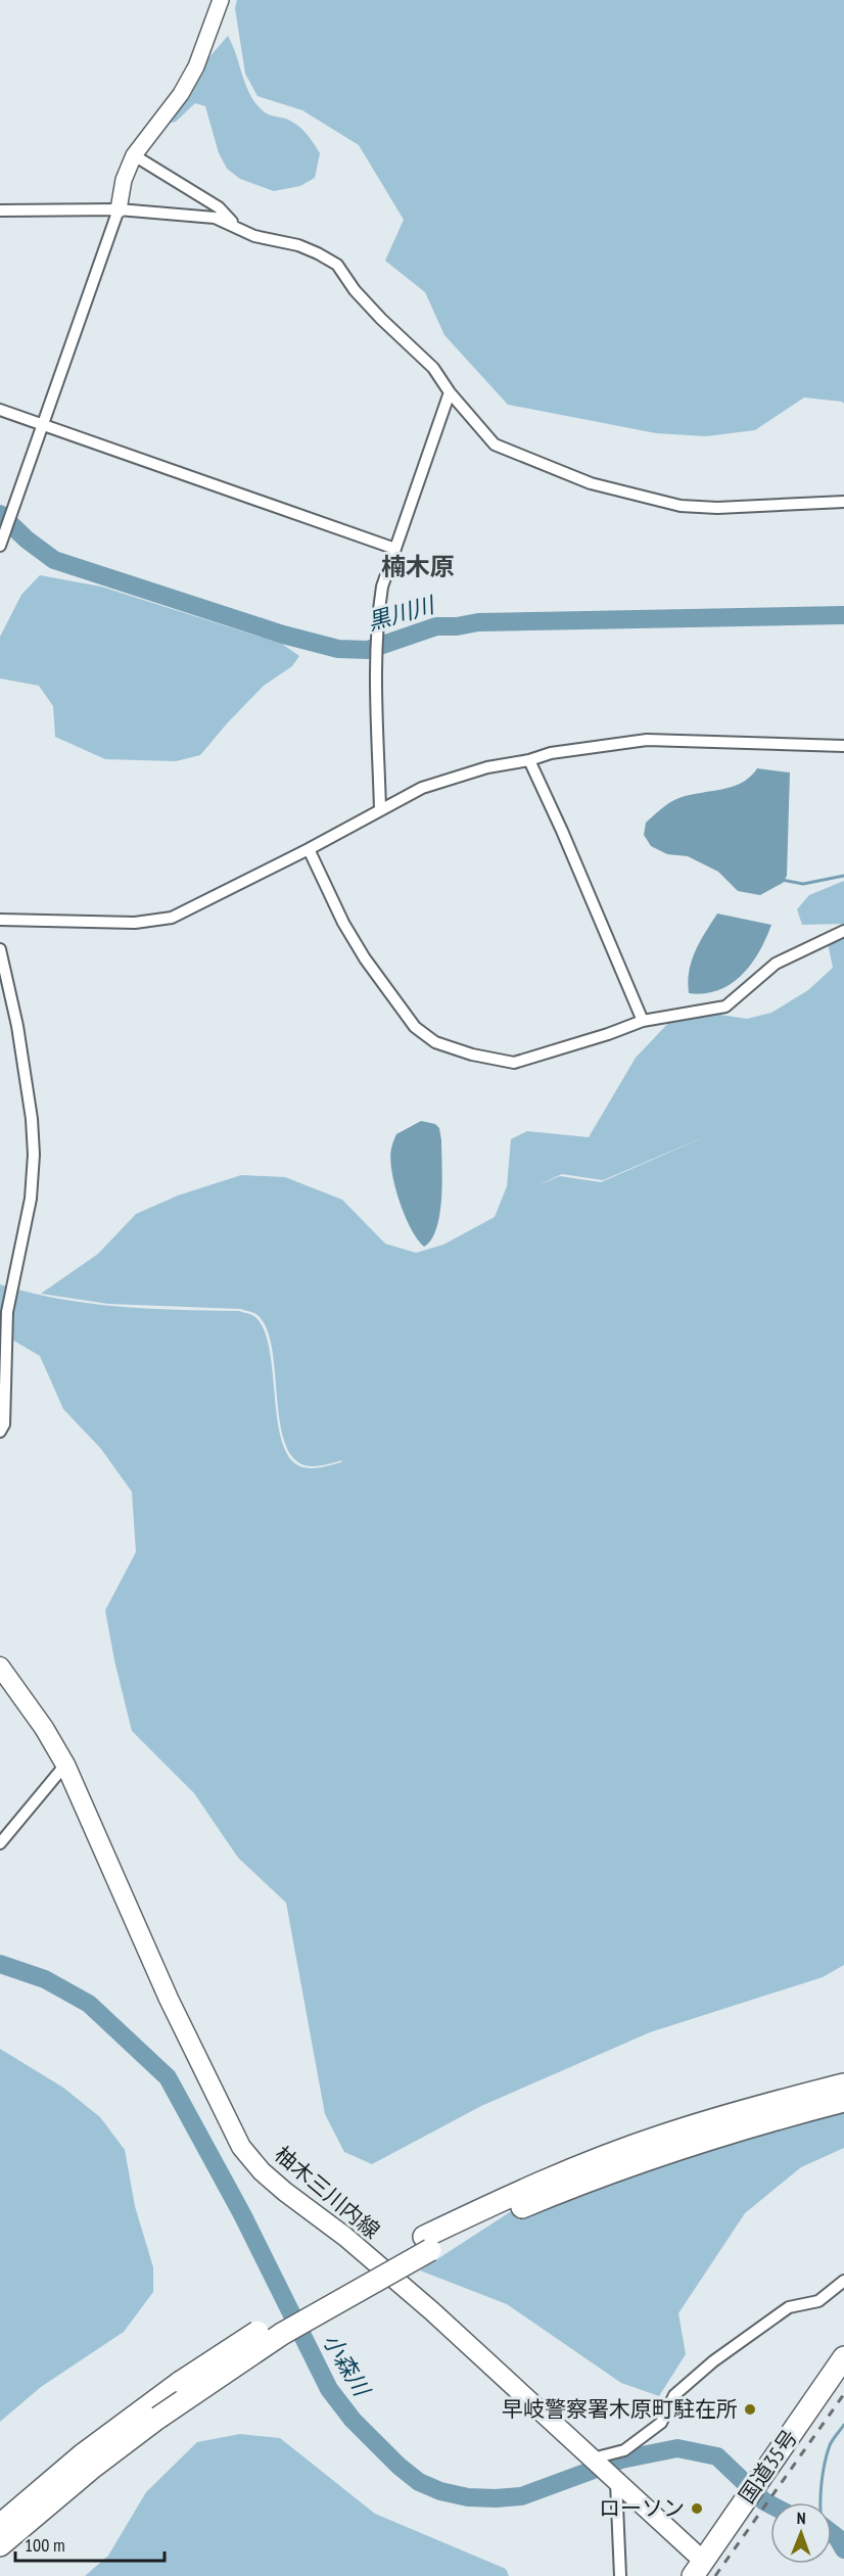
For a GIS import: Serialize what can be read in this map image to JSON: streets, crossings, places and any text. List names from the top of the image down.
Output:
{
  "streets": {
    "highway": ["国道35号"],
    "main road": ["柚木三川内線"]
  },
  "crossings": [
    ["柚木三川内線", "国道35号"]
  ],
  "districts": ["楠木原"],
  "water": ["黒川川", "小森川"],
  "places": ["早岐警察署木原町駐在所", "ローソン"],
  "scale_bar": "100 m",
  "north": "top"
}
